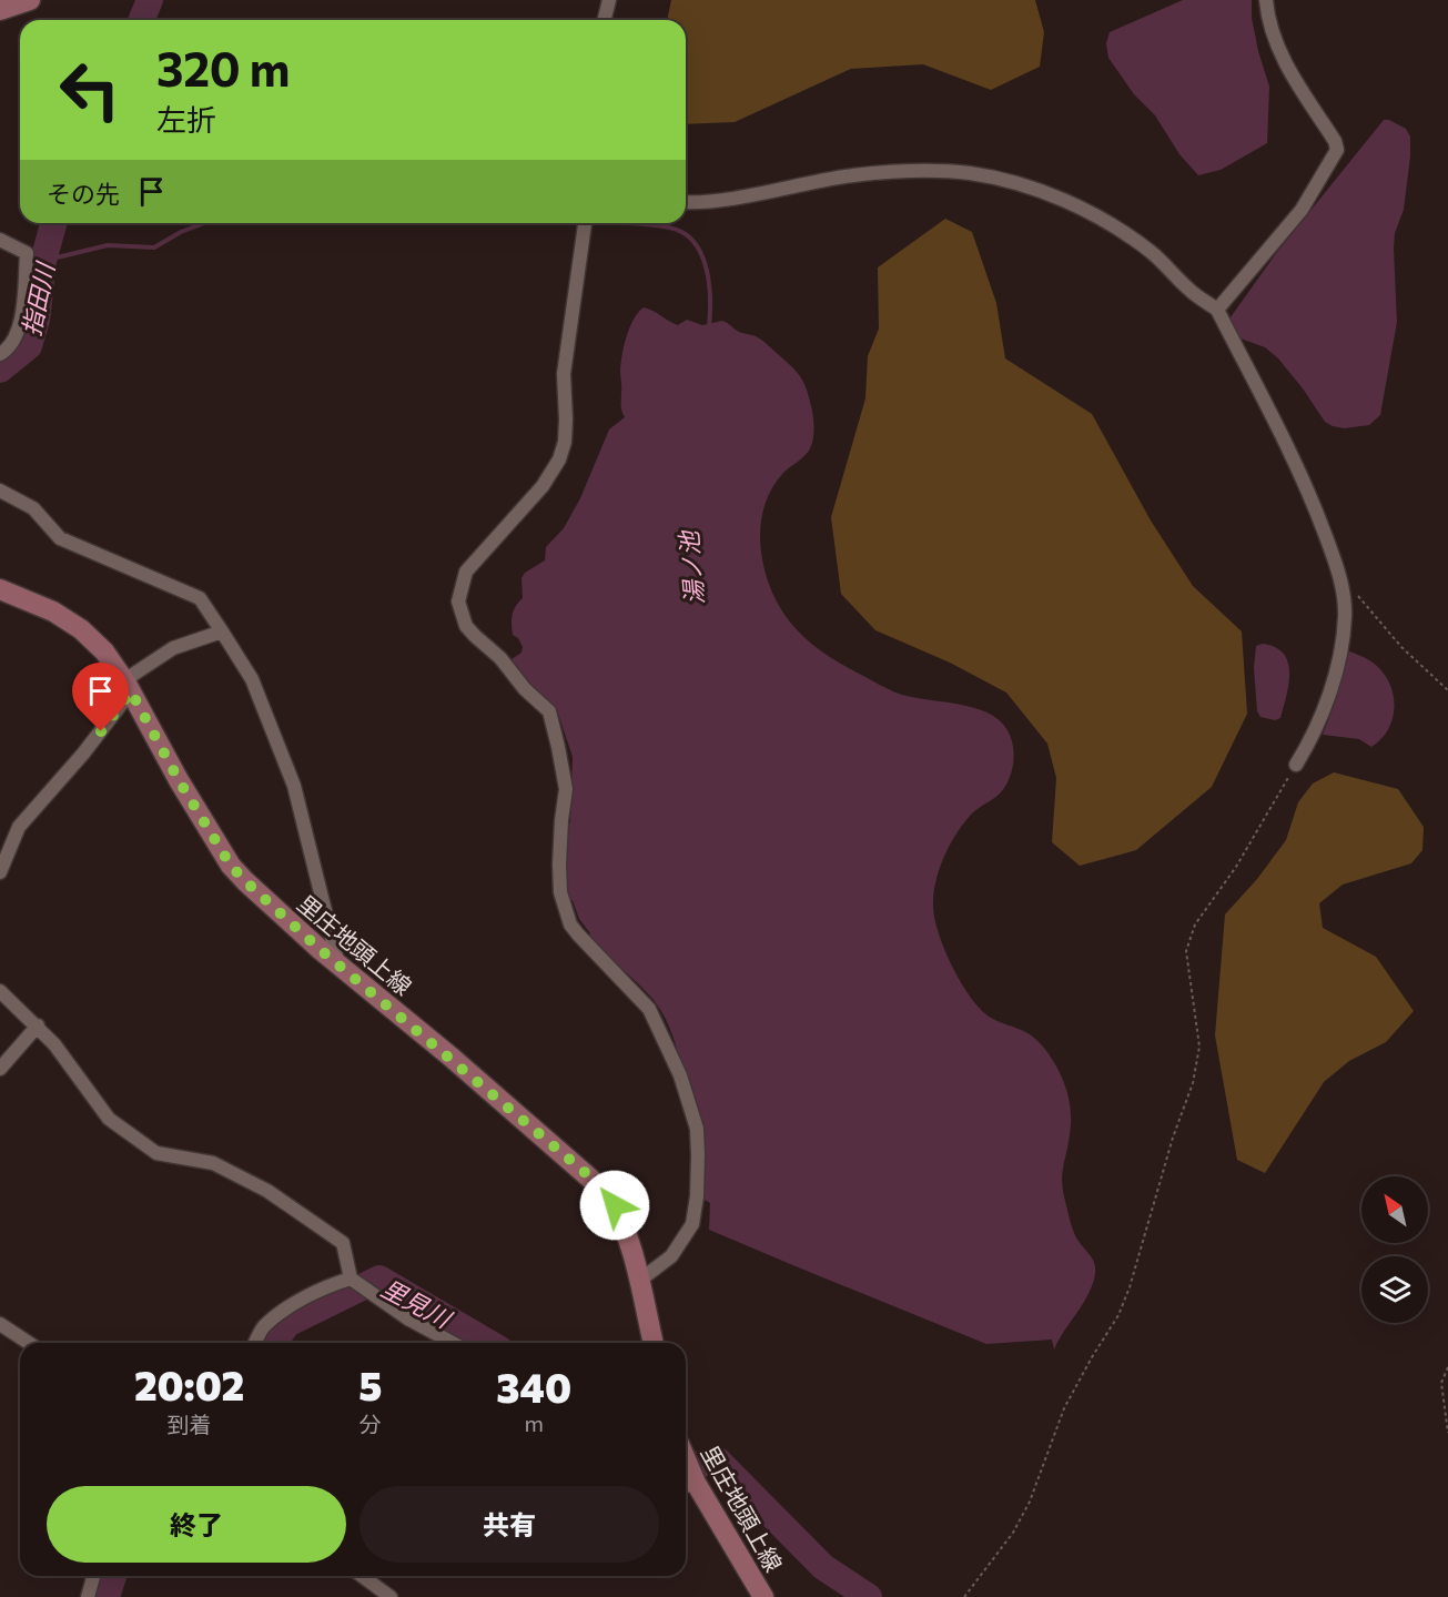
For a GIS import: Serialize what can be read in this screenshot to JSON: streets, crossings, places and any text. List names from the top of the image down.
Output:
{
  "streets": {
    "main road": ["里庄地頭上線"]
  },
  "water": ["指田川", "湯ノ池", "里見川"],
  "north": "top left",
  "page": {
    "turn": ["320 m", "左折"],
    "then": "その先",
    "eta": [
      "20:02",
      "到着",
      "5",
      "分",
      "340",
      "m"
    ],
    "buttons": ["終了", "共有"]
  }
}
